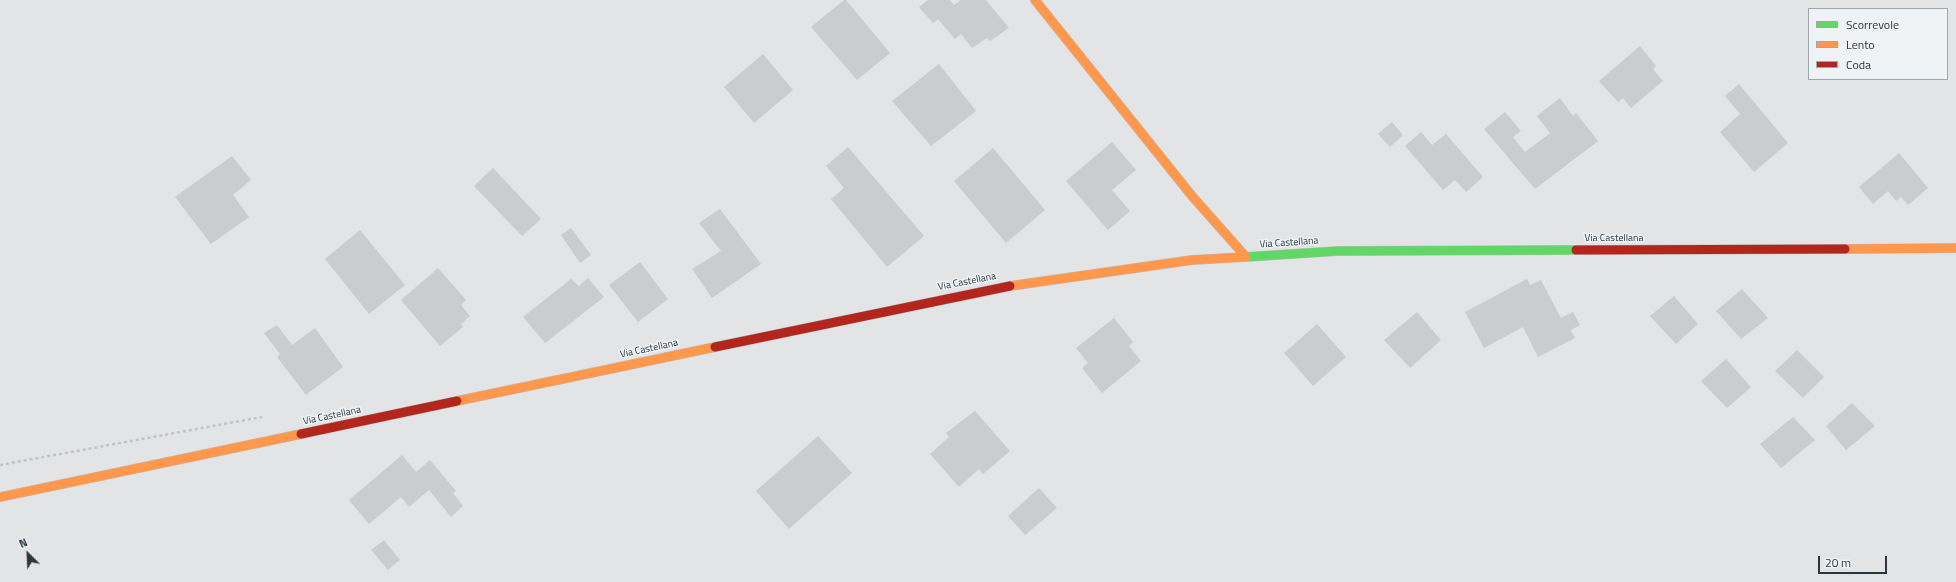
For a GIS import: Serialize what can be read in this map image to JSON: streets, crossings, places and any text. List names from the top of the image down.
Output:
{
  "streets": {
    "street": ["Via Castellana"]
  },
  "legend": ["Scorrevole", "Lento", "Coda"],
  "scale_bar": "20 m",
  "north": "top left"
}
